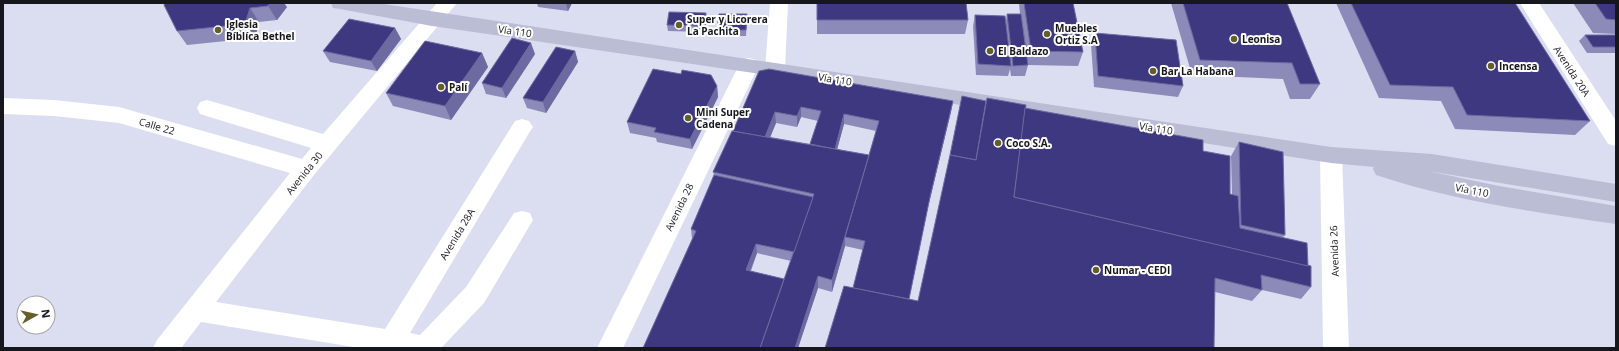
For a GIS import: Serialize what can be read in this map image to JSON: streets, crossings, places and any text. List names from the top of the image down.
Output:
{
  "streets": {
    "main road": ["Vía 110"],
    "street": [
      "Avenida 20A",
      "Calle 22",
      "Avenida 30",
      "Avenida 28",
      "Avenida 28A",
      "Avenida 26"
    ]
  },
  "crossings": [
    ["Vía 110", "Avenida 30"],
    ["Vía 110", "Avenida 28"],
    ["Vía 110", "Avenida 26"],
    ["Calle 22", "Avenida 30"]
  ],
  "places": [
    "Super y Licorera La Pachita",
    "Iglesia Bíblíca Bethel",
    "Muebles Ortiz S.A",
    "Leonisa",
    "El Baldazo",
    "Incensa",
    "Bar La Habana",
    "Palí",
    "Mini Super Cadena",
    "Coco S.A.",
    "Numar - CEDI"
  ],
  "north": "right"
}
